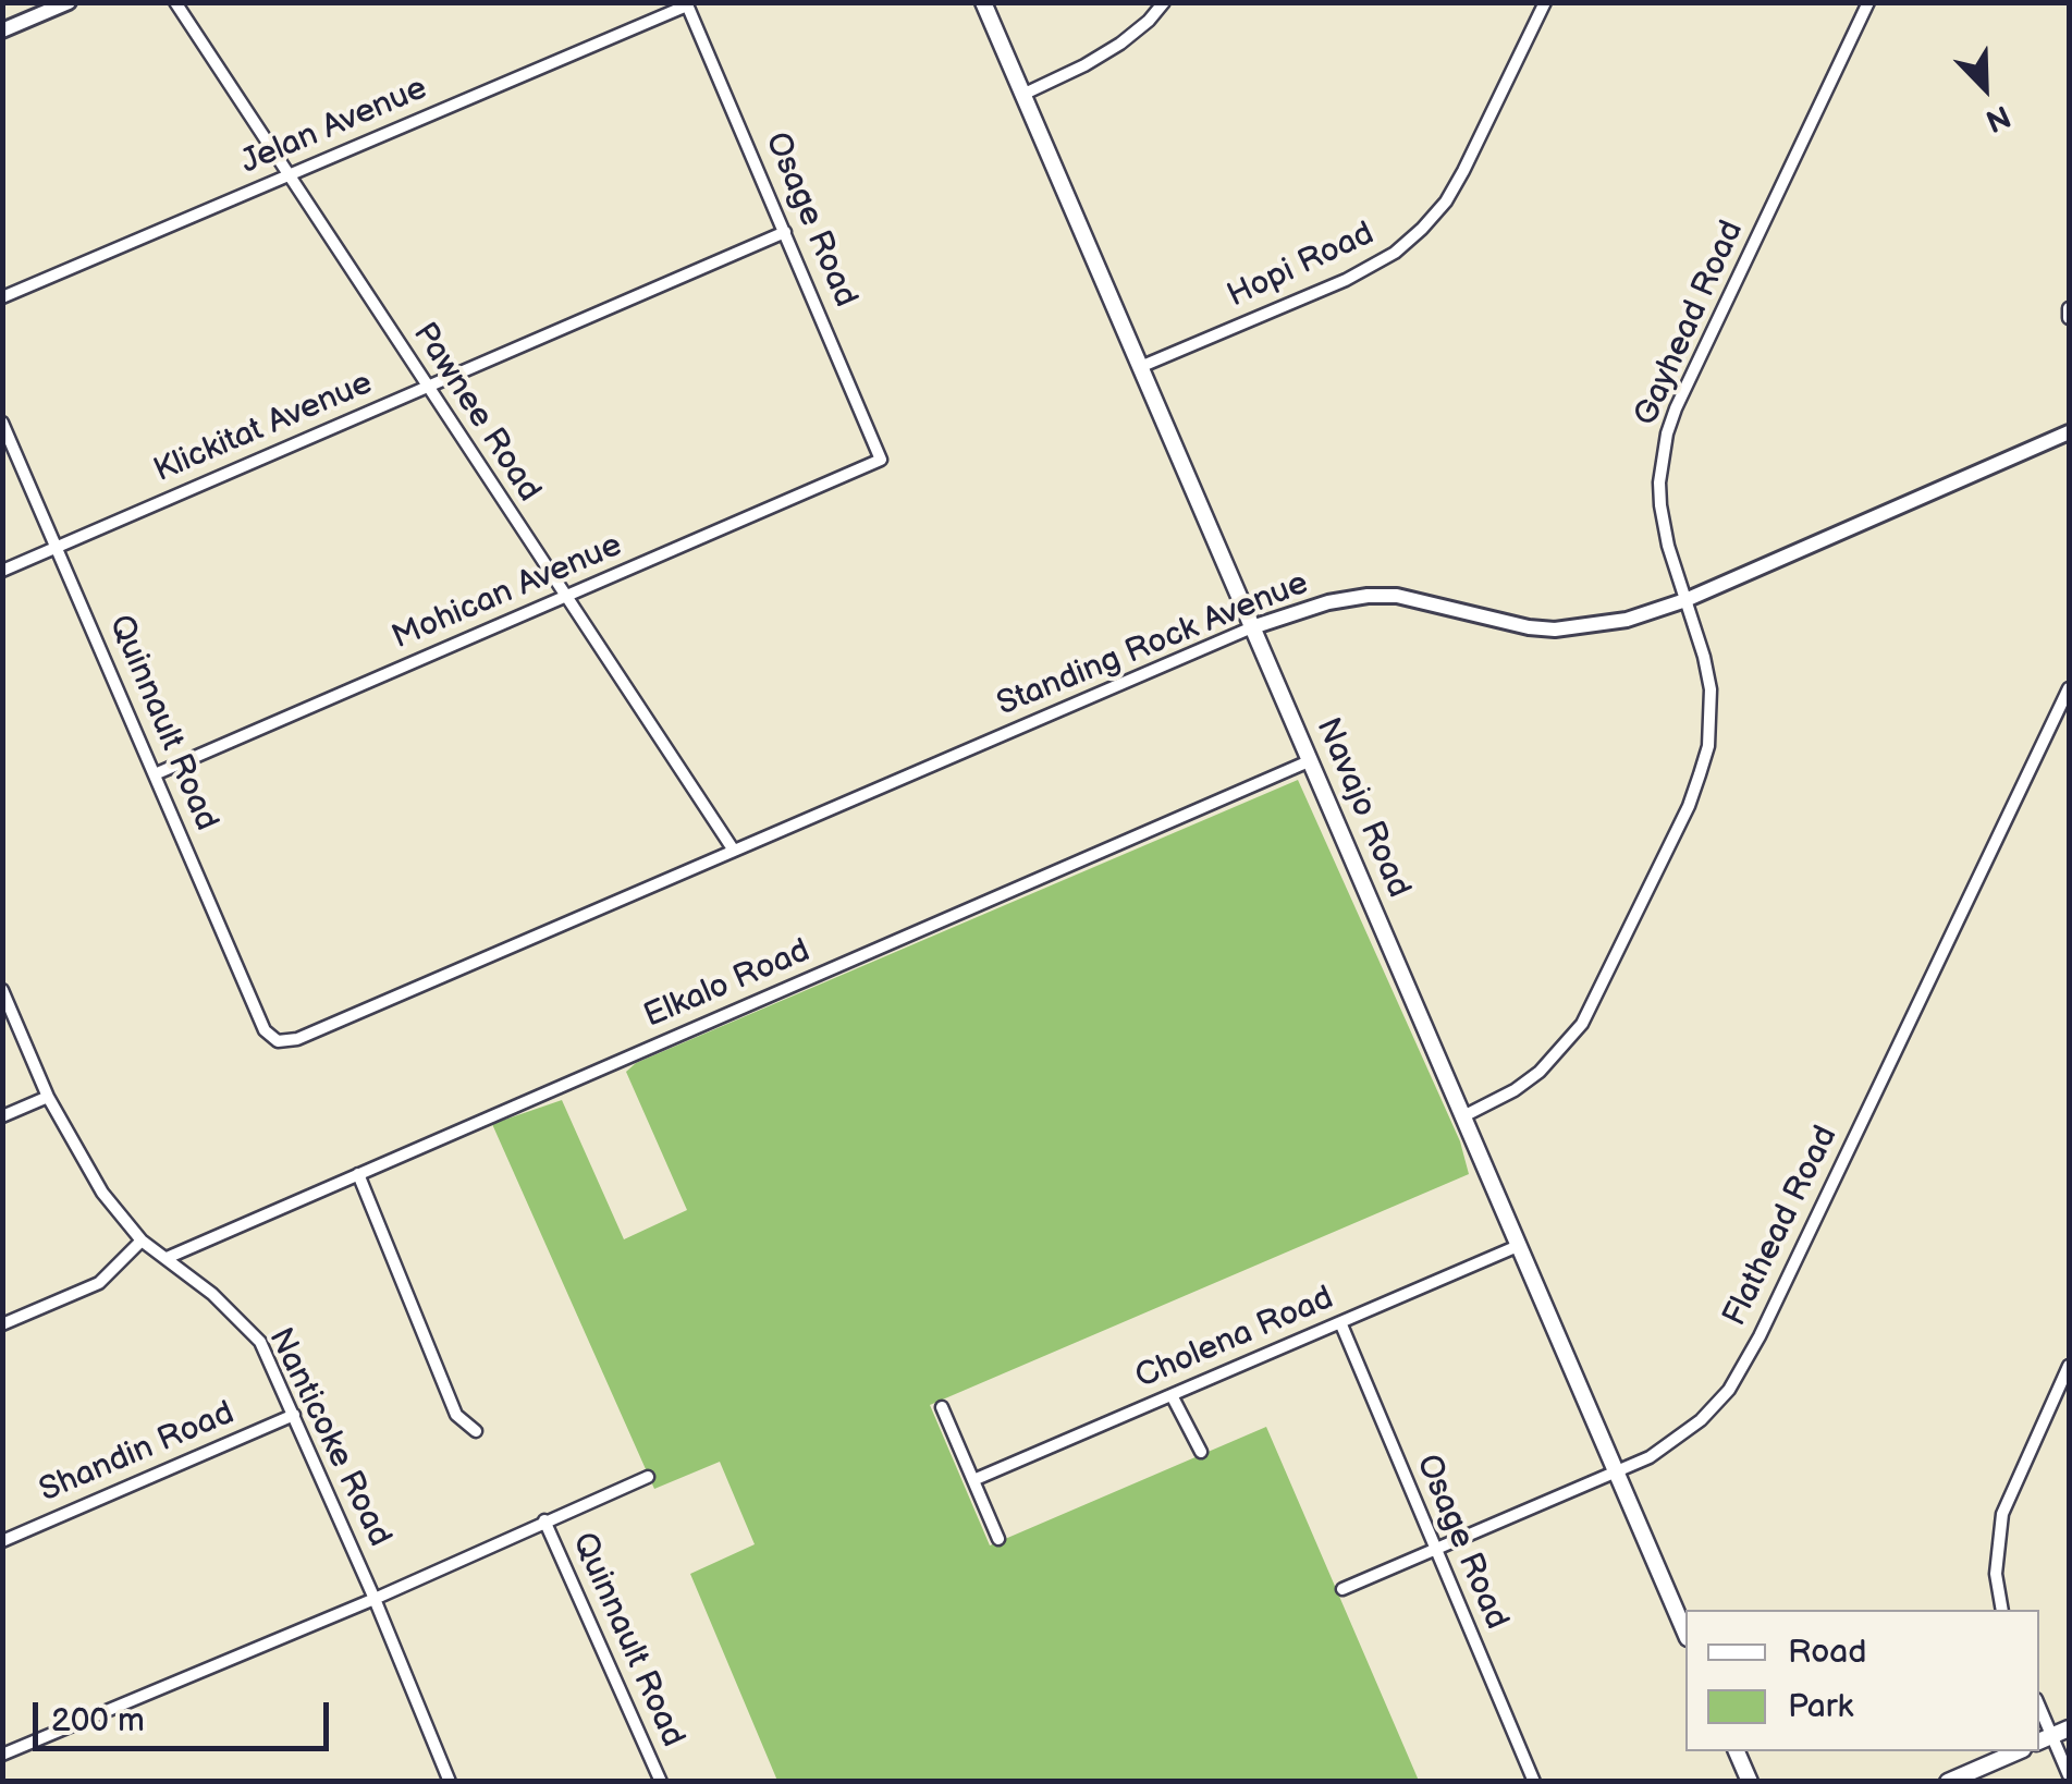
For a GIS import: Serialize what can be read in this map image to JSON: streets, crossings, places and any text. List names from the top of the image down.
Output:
{
  "streets": {
    "main road": ["Navajo Road"],
    "street": [
      "Jelan Avenue",
      "Osage Road",
      "Hopi Road",
      "Gayhead Road",
      "Pawnee Road",
      "Klickitat Avenue",
      "Mohican Avenue",
      "Standing Rock Avenue",
      "Quinnault Road",
      "Elkalo Road",
      "Flathead Road",
      "Cholena Road",
      "Nanticoke Road",
      "Shandin Road"
    ]
  },
  "crossings": [
    ["Jelan Avenue", "Osage Road"],
    ["Jelan Avenue", "Pawnee Road"],
    ["Osage Road", "Klickitat Avenue"],
    ["Osage Road", "Mohican Avenue"],
    ["Osage Road", "Flathead Road"],
    ["Osage Road", "Cholena Road"],
    ["Hopi Road", "Navajo Road"],
    ["Gayhead Road", "Standing Rock Avenue"],
    ["Gayhead Road", "Navajo Road"],
    ["Pawnee Road", "Klickitat Avenue"],
    ["Pawnee Road", "Mohican Avenue"],
    ["Pawnee Road", "Standing Rock Avenue"],
    ["Klickitat Avenue", "Quinnault Road"],
    ["Mohican Avenue", "Quinnault Road"],
    ["Standing Rock Avenue", "Quinnault Road"],
    ["Standing Rock Avenue", "Navajo Road"],
    ["Navajo Road", "Elkalo Road"],
    ["Navajo Road", "Flathead Road"],
    ["Navajo Road", "Cholena Road"],
    ["Elkalo Road", "Nanticoke Road"],
    ["Nanticoke Road", "Shandin Road"]
  ],
  "legend": ["Road", "Park"],
  "scale_bar": "200 m",
  "north": "bottom right"
}
